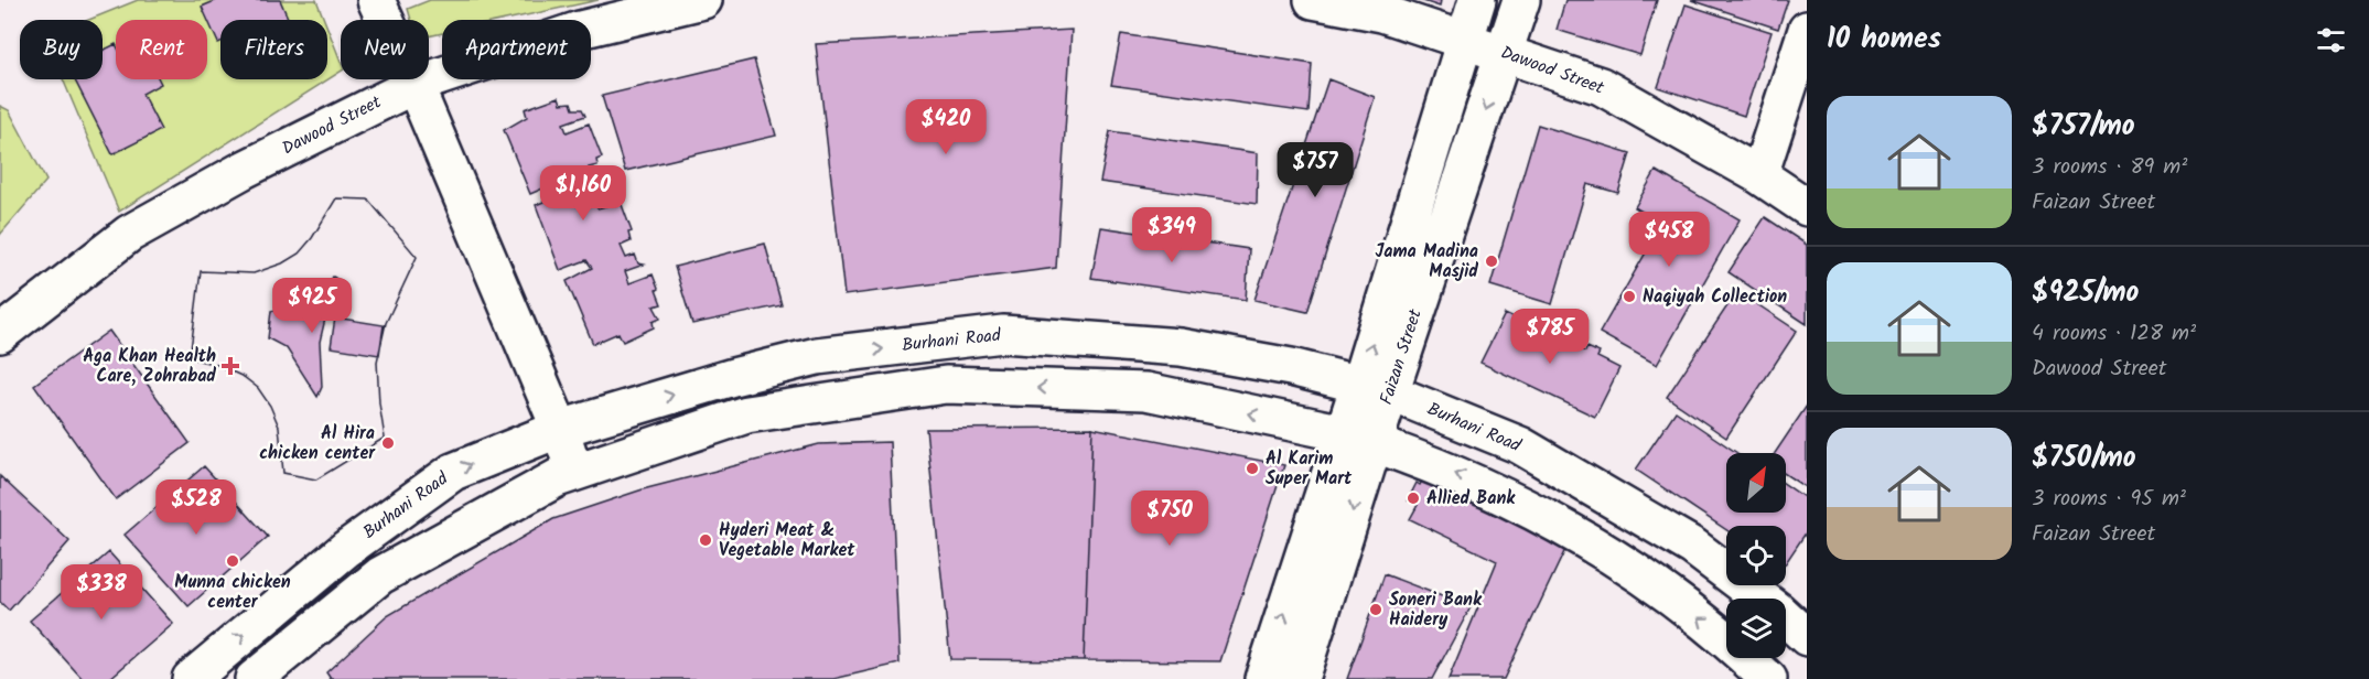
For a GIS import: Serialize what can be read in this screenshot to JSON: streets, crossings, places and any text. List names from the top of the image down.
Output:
{
  "streets": {
    "street": ["Dawood Street", "Burhani Road", "Faizan Street"]
  },
  "crossings": [
    ["Dawood Street", "Faizan Street"],
    ["Burhani Road", "Faizan Street"]
  ],
  "places": {
    "other": [
      "Jama Madina Masjid",
      "Naqiyah Collection",
      "Al Hira chicken center",
      "Al Karim Super Mart",
      "Allied Bank",
      "Hyderi Meat & Vegetable Market",
      "Munna chicken center",
      "Soneri Bank Haidery"
    ],
    "health": ["Aga Khan Health Care, Zohrabad"]
  },
  "north": "top right",
  "page": {
    "heading": "10 homes",
    "chip": [
      "Buy",
      "Rent",
      "Filters",
      "New",
      "Apartment"
    ],
    "list": [
      {
        "name": "$757/mo",
        "note": "3 rooms · 89 m² · Faizan Street"
      },
      {
        "name": "$925/mo",
        "note": "4 rooms · 128 m² · Dawood Street"
      },
      {
        "name": "$750/mo",
        "note": "3 rooms · 95 m² · Faizan Street"
      }
    ],
    "price": [
      "$420",
      "$757",
      "$1,160",
      "$349",
      "$458",
      "$925",
      "$785",
      "$528",
      "$750",
      "$338"
    ]
  }
}
